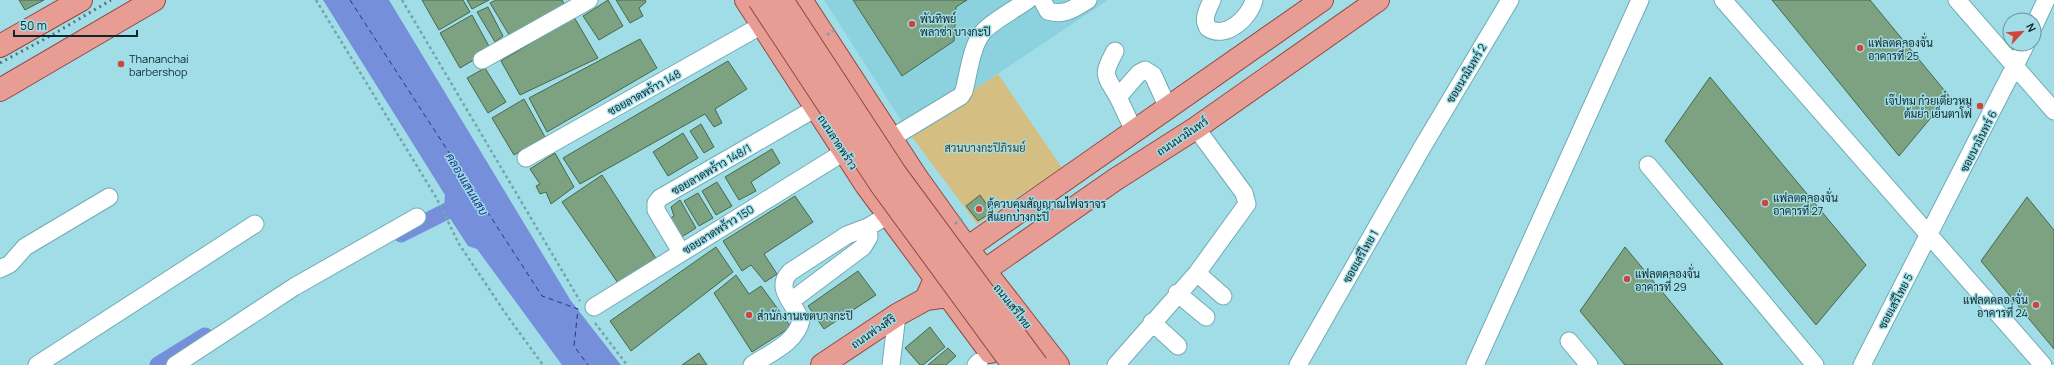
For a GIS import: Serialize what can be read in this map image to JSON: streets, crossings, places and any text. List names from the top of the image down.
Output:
{
  "streets": {
    "main road": [
      "ถนนนวมินทร์",
      "ถนนลาดพร้าว",
      "ถนนเสรีไทย",
      "ถนนพ่วงศิริ"
    ],
    "street": [
      "ซอยนวมินทร์ 2",
      "ซอยลาดพร้าว 148",
      "ซอยนวมินทร์ 6",
      "ซอยลาดพร้าว 148/1",
      "ซอยลาดพร้าว 150",
      "ซอยเสรีไทย 1",
      "ซอยเสรีไทย 5"
    ]
  },
  "crossings": [
    ["ซอยนวมินทร์ 2", "ซอยเสรีไทย 1"],
    ["ซอยลาดพร้าว 148", "ถนนลาดพร้าว"],
    ["ถนนนวมินทร์", "ถนนเสรีไทย"],
    ["ถนนนวมินทร์", "ถนนพ่วงศิริ"],
    ["ซอยนวมินทร์ 6", "ซอยเสรีไทย 5"],
    ["ถนนลาดพร้าว", "ซอยลาดพร้าว 148/1"],
    ["ถนนลาดพร้าว", "ซอยลาดพร้าว 150"],
    ["ซอยลาดพร้าว 148/1", "ซอยลาดพร้าว 150"],
    ["ถนนเสรีไทย", "ถนนพ่วงศิริ"]
  ],
  "water": ["คลองแสนแสบ"],
  "parks": ["สวนบางกะปิภิรมย์"],
  "places": [
    "พันทิพย์ พลาซ่า บางกะปิ",
    "แฟลตคลองจั่น อาคารที่ 25",
    "Thananchai barbershop",
    "เจ๊ปทุม ก๋วยเตี๋ยวหมู ต้มยำ เย็นตาโฟ",
    "แฟลตคลองจั่น อาคารที่ 27",
    "ตู้ควบคุมสัญญาณไฟจราจร สี่แยกบางกะปิ",
    "แฟลตคลองจั่น อาคารที่ 29",
    "แฟลตคลองจั่น อาคารที่ 24",
    "สำนักงานเขตบางกะปิ"
  ],
  "scale_bar": "50 m",
  "north": "top right"
}
